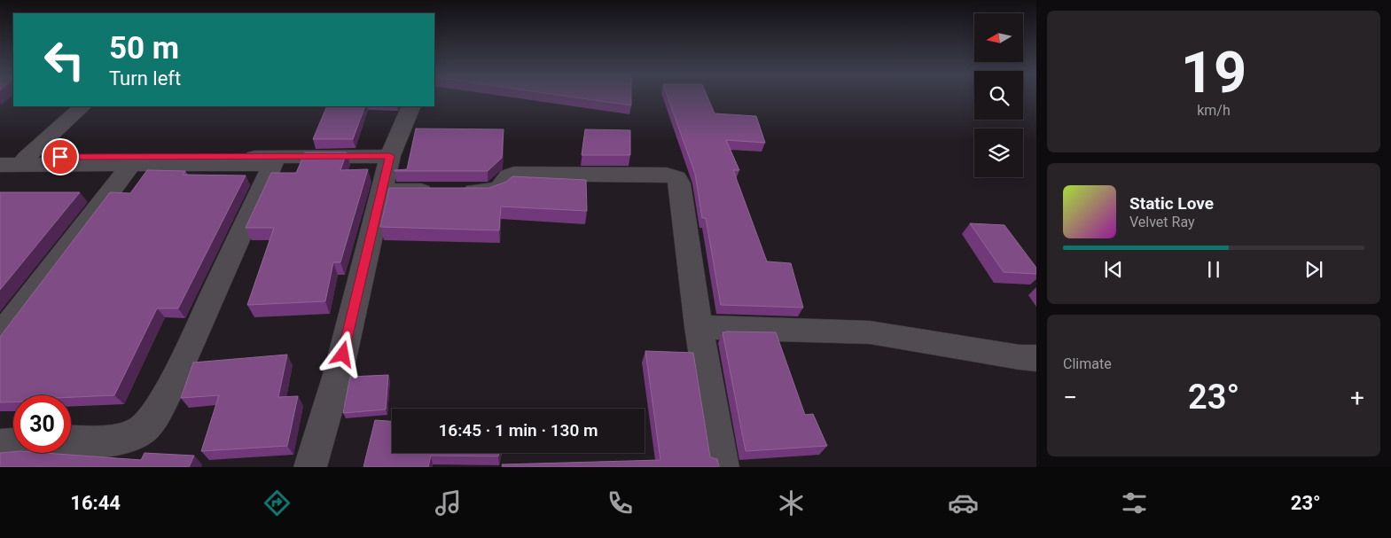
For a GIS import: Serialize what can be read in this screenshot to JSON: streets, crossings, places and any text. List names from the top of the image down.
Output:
{
  "north": "left",
  "page": {
    "tile": [
      ["19", "km/h"],
      "Climate"
    ],
    "turn": ["50 m", "Turn left"],
    "song": ["Static Love", "Velvet Ray"],
    "heat": ["−", "23°", "+"],
    "limit": "30",
    "trip": "16:45 · 1 min · 130 m",
    "tabs": ["16:44", "23°"]
  }
}
